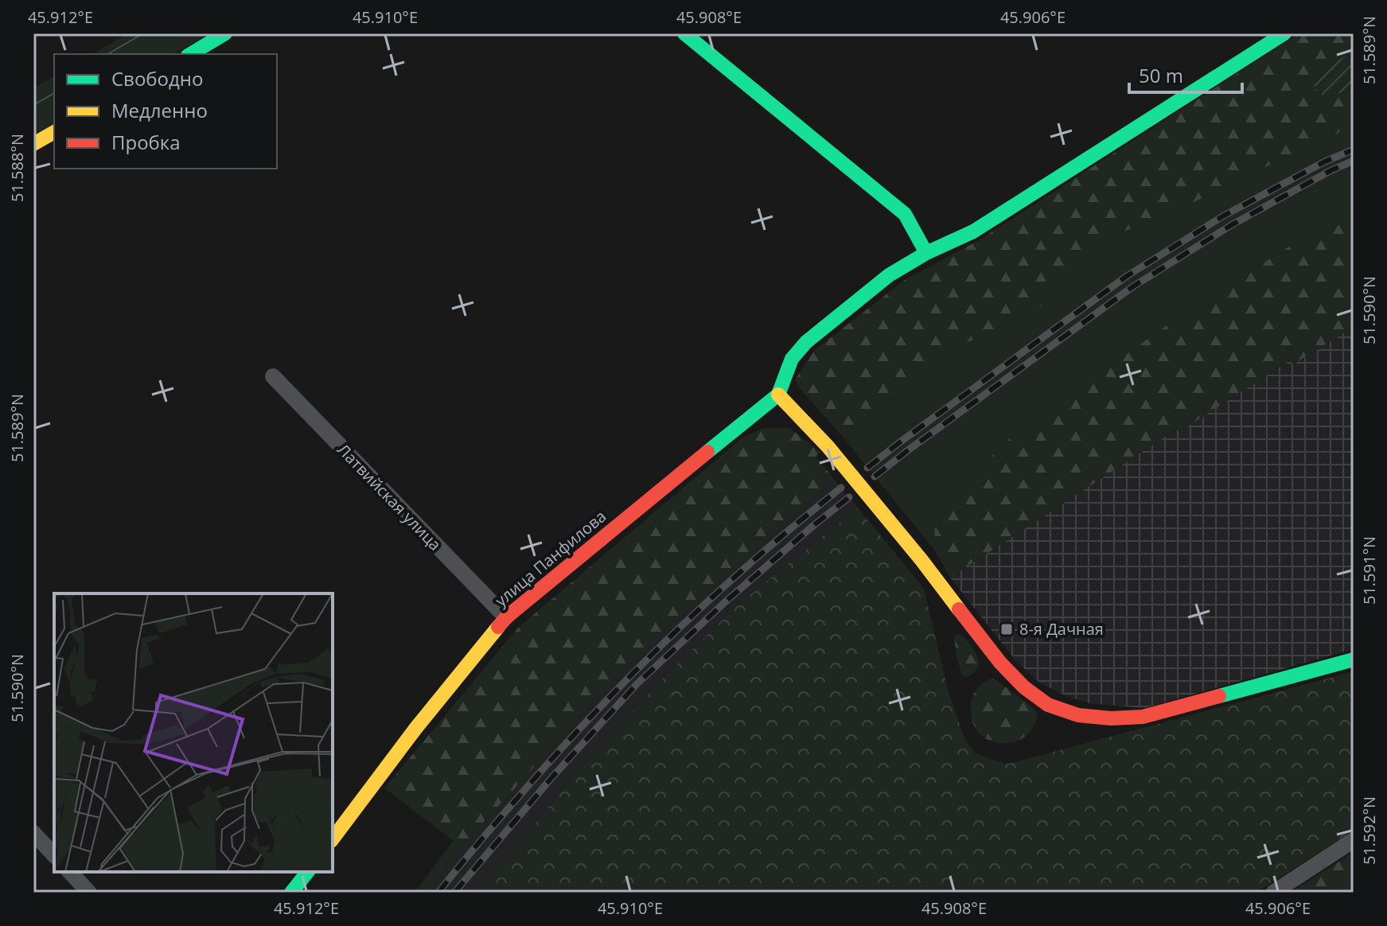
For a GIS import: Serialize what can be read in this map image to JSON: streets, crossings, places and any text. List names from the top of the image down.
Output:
{
  "streets": {
    "main road": ["улица Панфилова"],
    "street": ["Латвийская улица"]
  },
  "crossings": [
    ["Латвийская улица", "улица Панфилова"]
  ],
  "places": {
    "transit": ["8-я Дачная"]
  },
  "legend": ["Свободно", "Медленно", "Пробка"],
  "scale_bar": "50 m",
  "coordinates": [
    "45.912°E",
    "45.910°E",
    "45.908°E",
    "45.906°E",
    "51.589°N",
    "51.588°N",
    "51.590°N",
    "51.591°N",
    "51.592°N"
  ]
}
